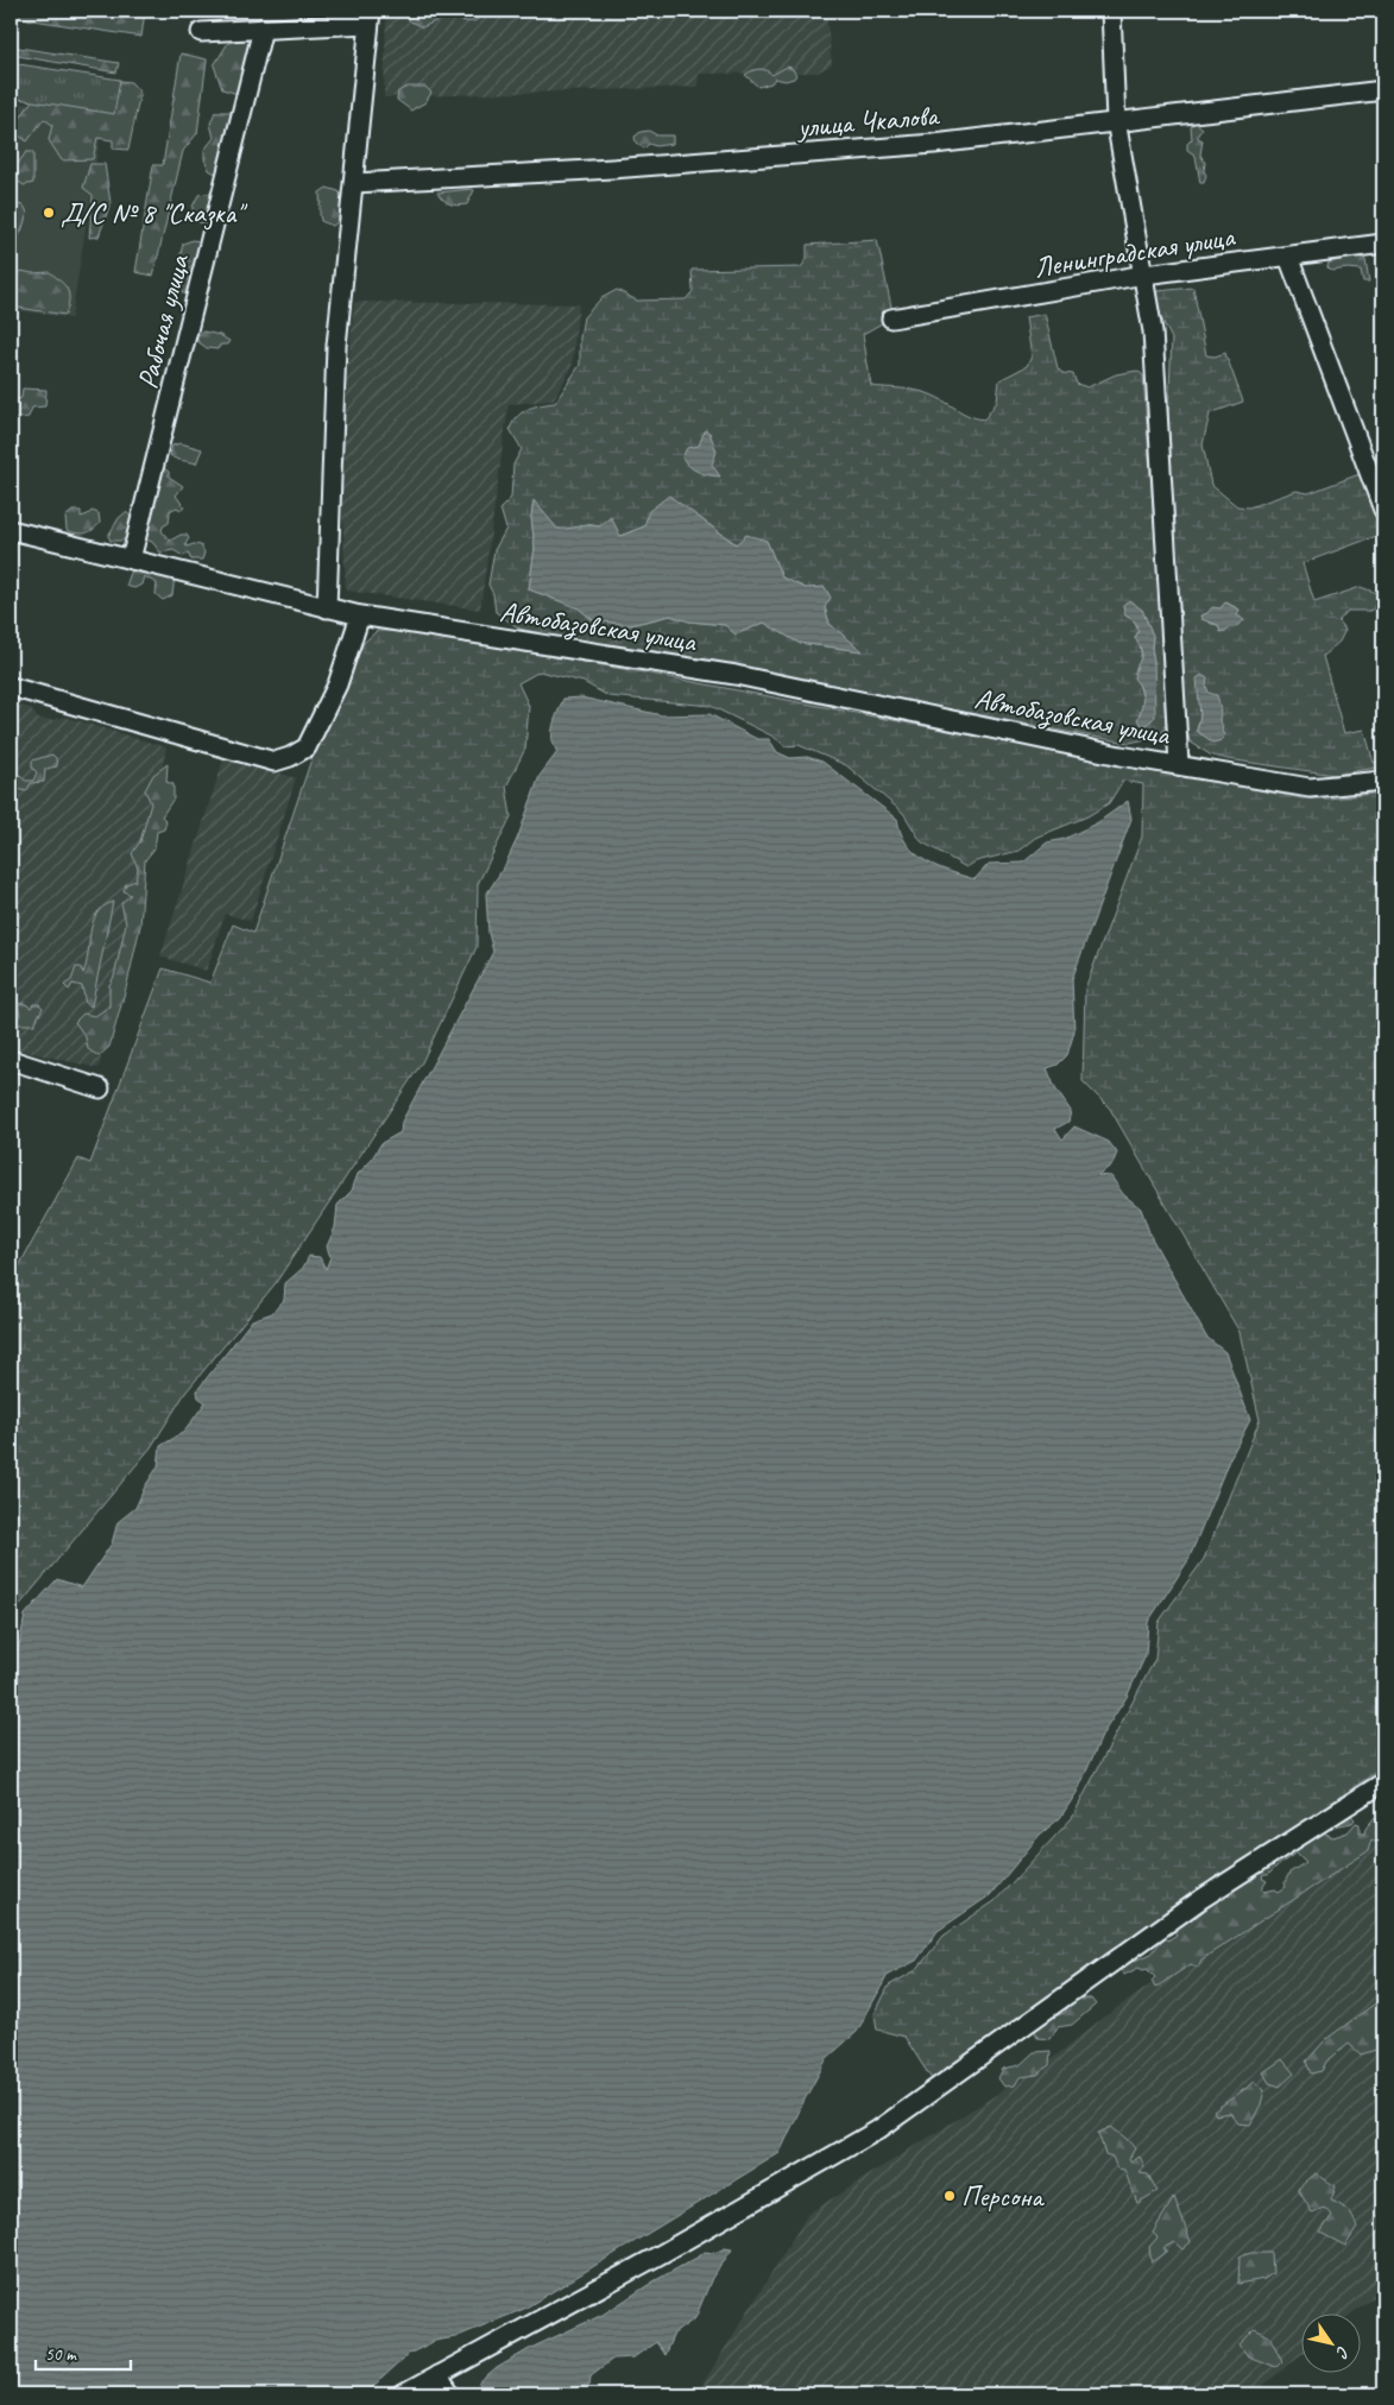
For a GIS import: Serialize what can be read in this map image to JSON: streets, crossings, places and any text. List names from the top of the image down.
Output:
{
  "streets": {
    "street": [
      "улица Чкалова",
      "Ленинградская улица",
      "Рабочая улица",
      "Автобазовская улица"
    ]
  },
  "crossings": [
    ["Рабочая улица", "Автобазовская улица"]
  ],
  "places": ["Д/С № 8 \"Сказка\"", "Персона"],
  "scale_bar": "50 m",
  "north": "bottom right"
}
